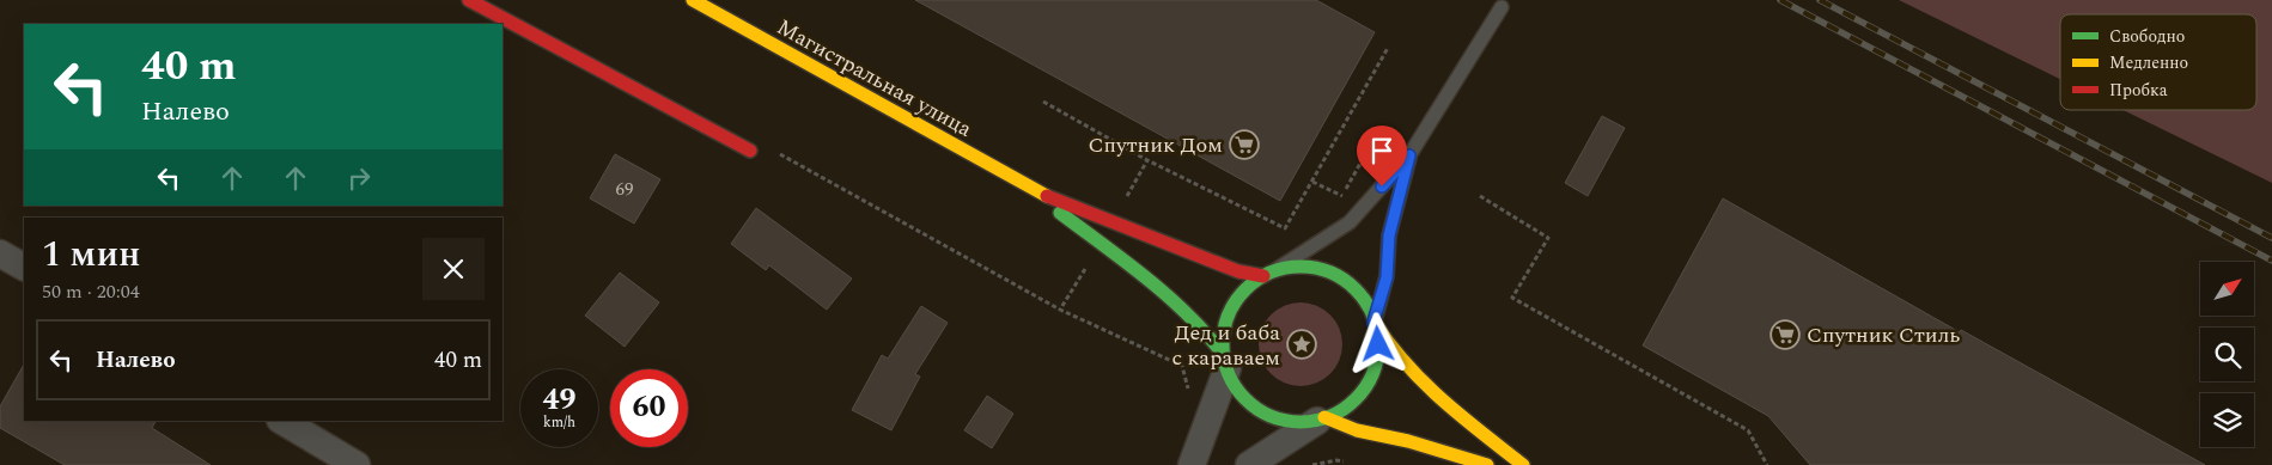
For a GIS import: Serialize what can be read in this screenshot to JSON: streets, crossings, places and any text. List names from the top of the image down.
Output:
{
  "streets": {
    "main road": ["Магистральная улица"]
  },
  "places": {
    "supermarket": ["Спутник Дом", "Спутник Стиль"],
    "place": ["Дед и баба с караваем"]
  },
  "house_numbers": ["69"],
  "legend": ["Свободно", "Медленно", "Пробка"],
  "north": "top right",
  "page": {
    "turn": ["40 m", "Налево"],
    "heading": ["1 мин", "50 m · 20:04"],
    "list": [
      {
        "name": "Налево",
        "value": "40 m"
      }
    ],
    "speed": "49 km/h",
    "limit": "60"
  }
}
